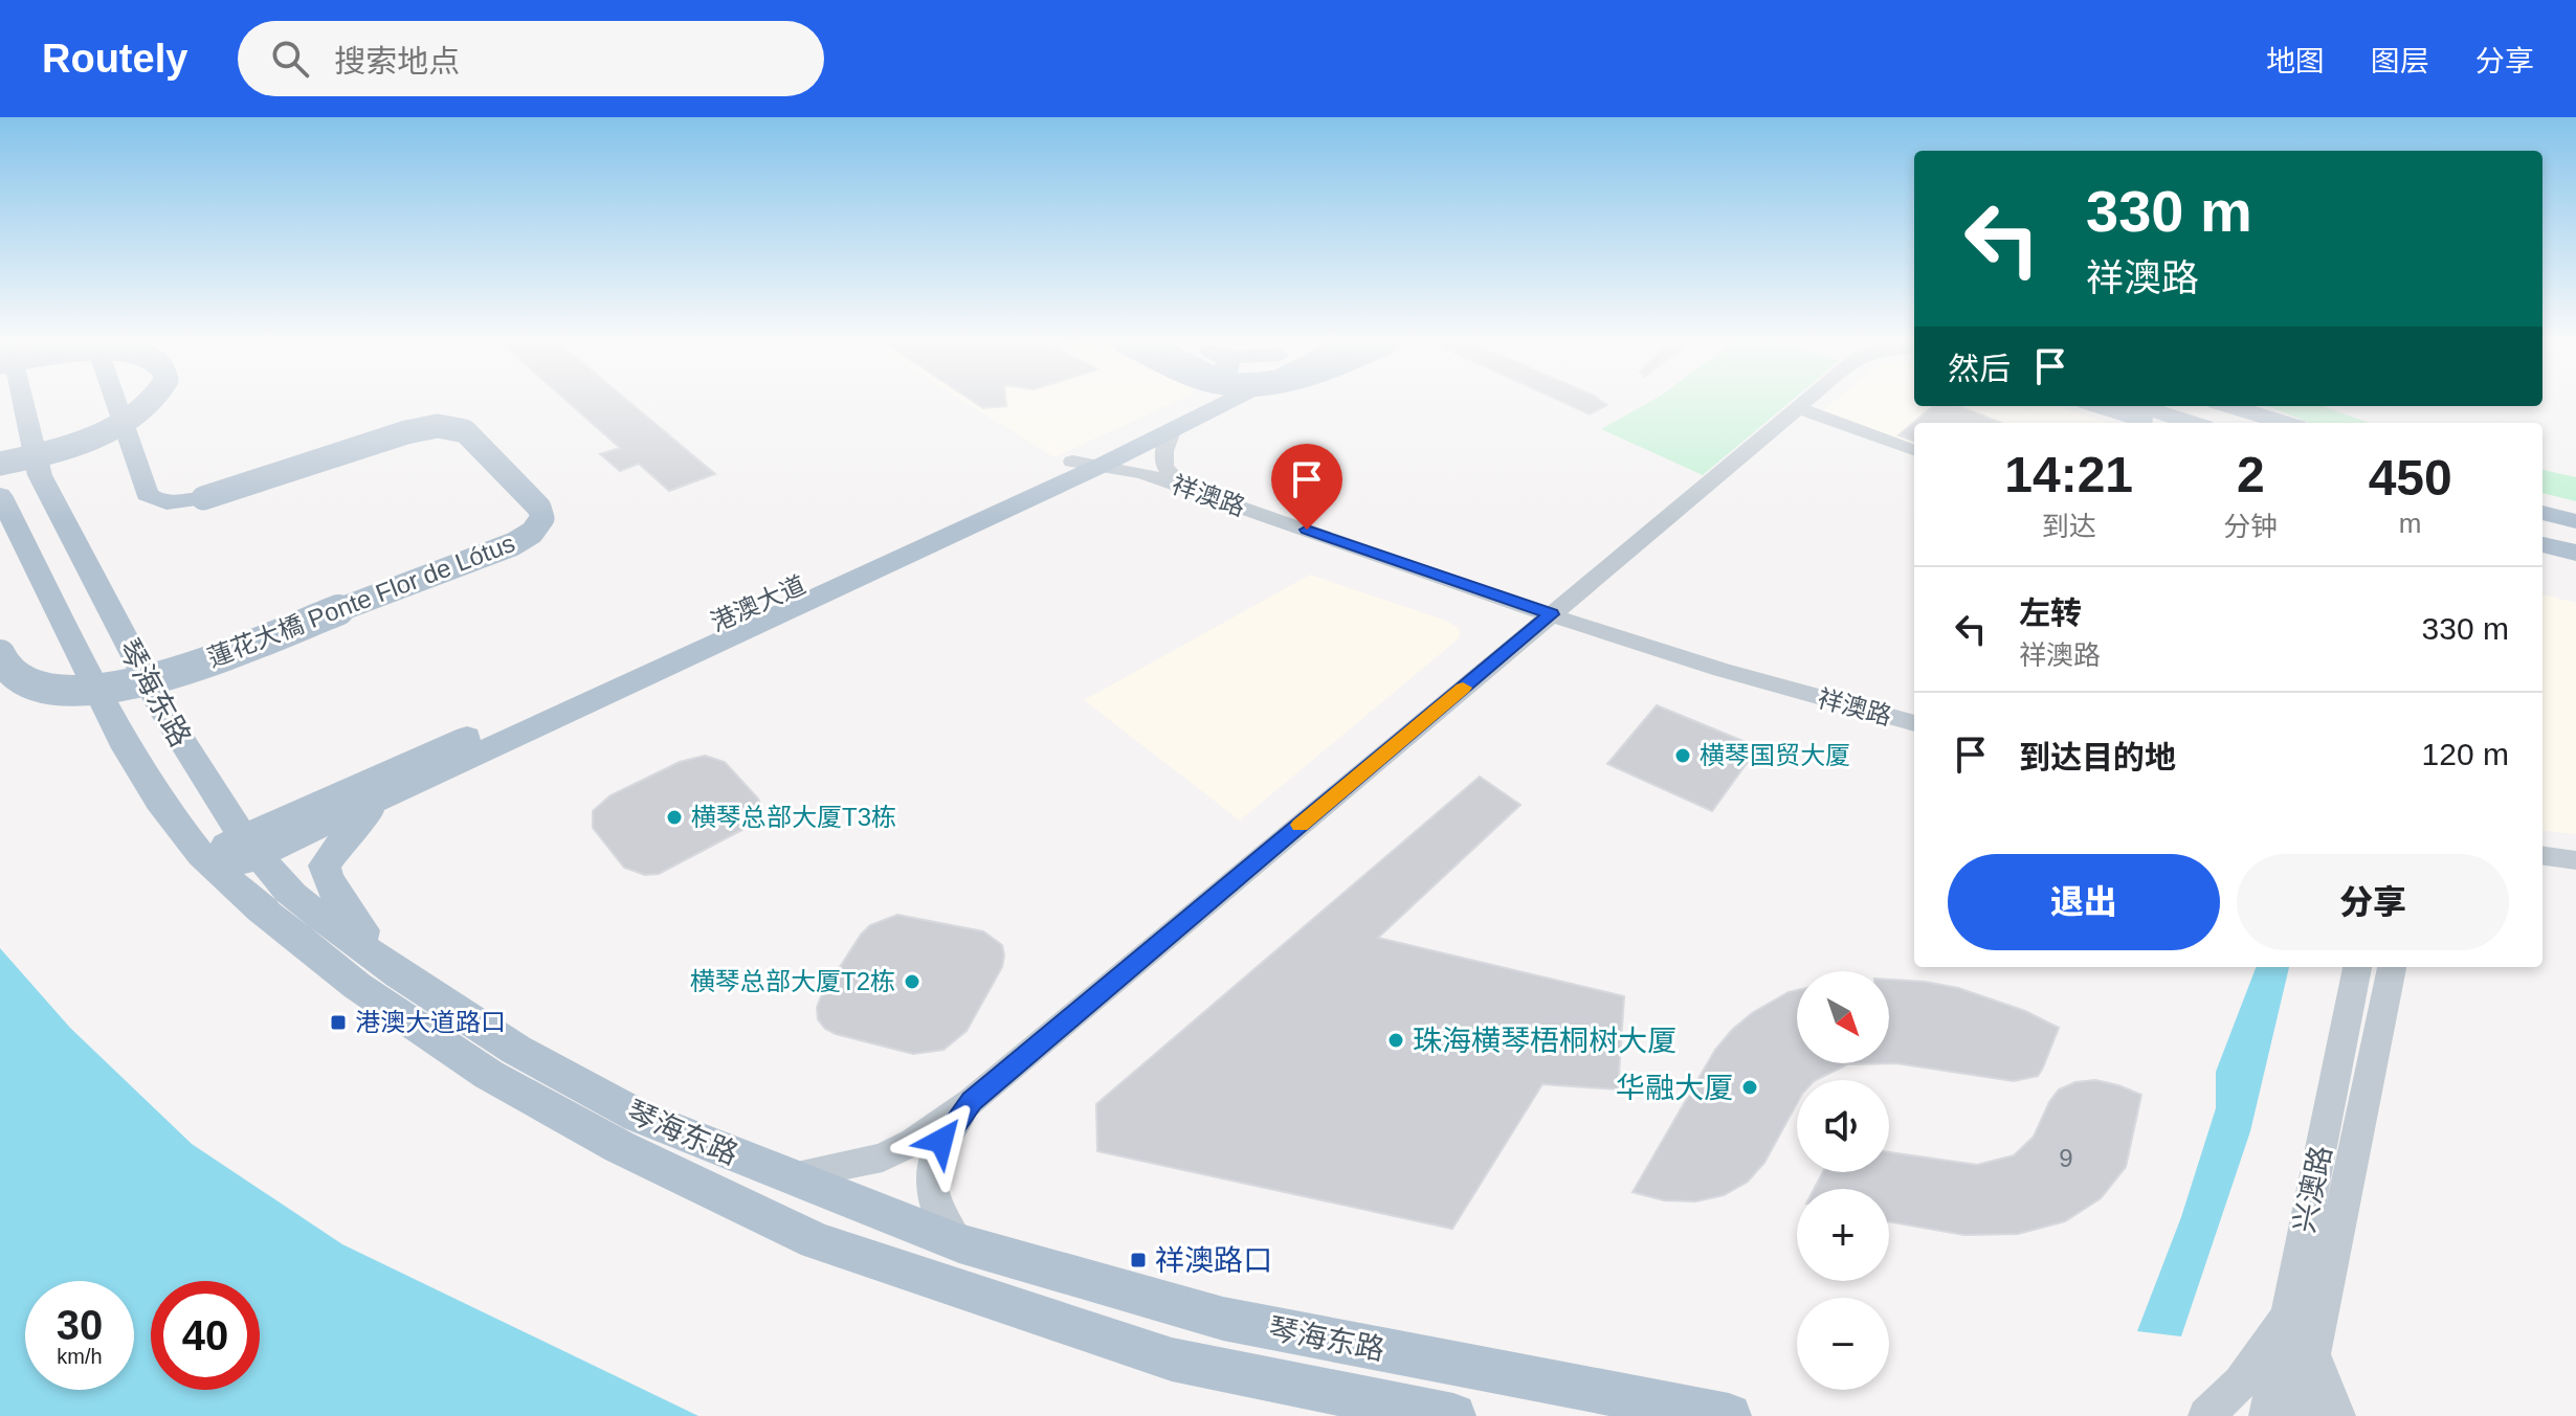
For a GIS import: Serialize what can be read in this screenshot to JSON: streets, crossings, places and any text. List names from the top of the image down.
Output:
{
  "streets": {
    "main road": ["蓮花大橋 Ponte Flor de Lótus", "港澳大道", "琴海东路"],
    "street": ["祥澳路", "兴澳路"]
  },
  "crossings": [
    ["祥澳路", "港澳大道"],
    ["港澳大道", "琴海东路"]
  ],
  "places": {
    "other": [
      "横琴国贸大厦",
      "横琴总部大厦T3栋",
      "横琴总部大厦T2栋",
      "珠海横琴梧桐树大厦",
      "华融大厦"
    ],
    "transit": ["港澳大道路口", "祥澳路口"]
  },
  "house_numbers": ["9"],
  "north": "bottom right",
  "page": {
    "header": "Routely",
    "search": "搜索地点",
    "nav": ["地图", "图层", "分享"],
    "turn": ["330 m", "祥澳路"],
    "then": "然后",
    "eta": [
      "14:21",
      "到达",
      "2",
      "分钟",
      "450",
      "m"
    ],
    "list": [
      {
        "name": "左转",
        "note": "祥澳路",
        "value": "330 m"
      },
      {
        "name": "到达目的地",
        "value": "120 m"
      }
    ],
    "buttons": ["退出", "分享"],
    "map_buttons": ["+", "−"],
    "speed": "30 km/h",
    "limit": "40"
  }
}
